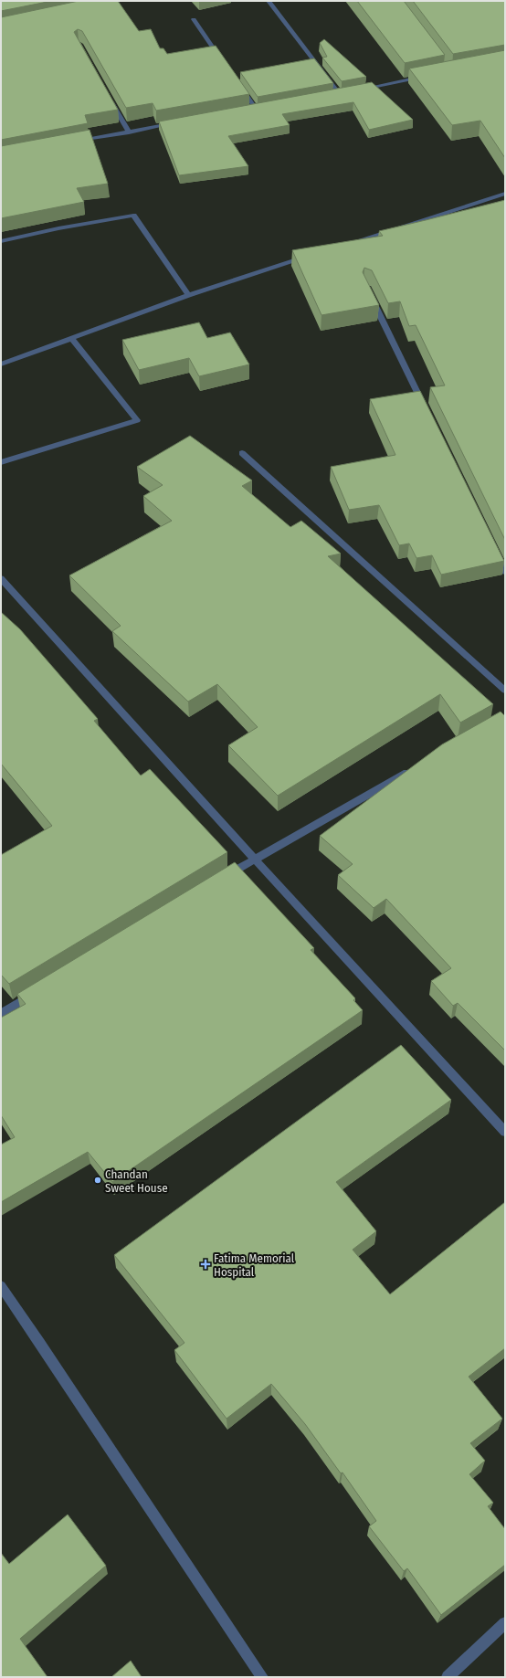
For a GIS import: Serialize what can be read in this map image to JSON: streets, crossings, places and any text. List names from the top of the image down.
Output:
{
  "places": {
    "other": ["Chandan Sweet House"],
    "health": ["Fatima Memorial Hospital"]
  }
}
